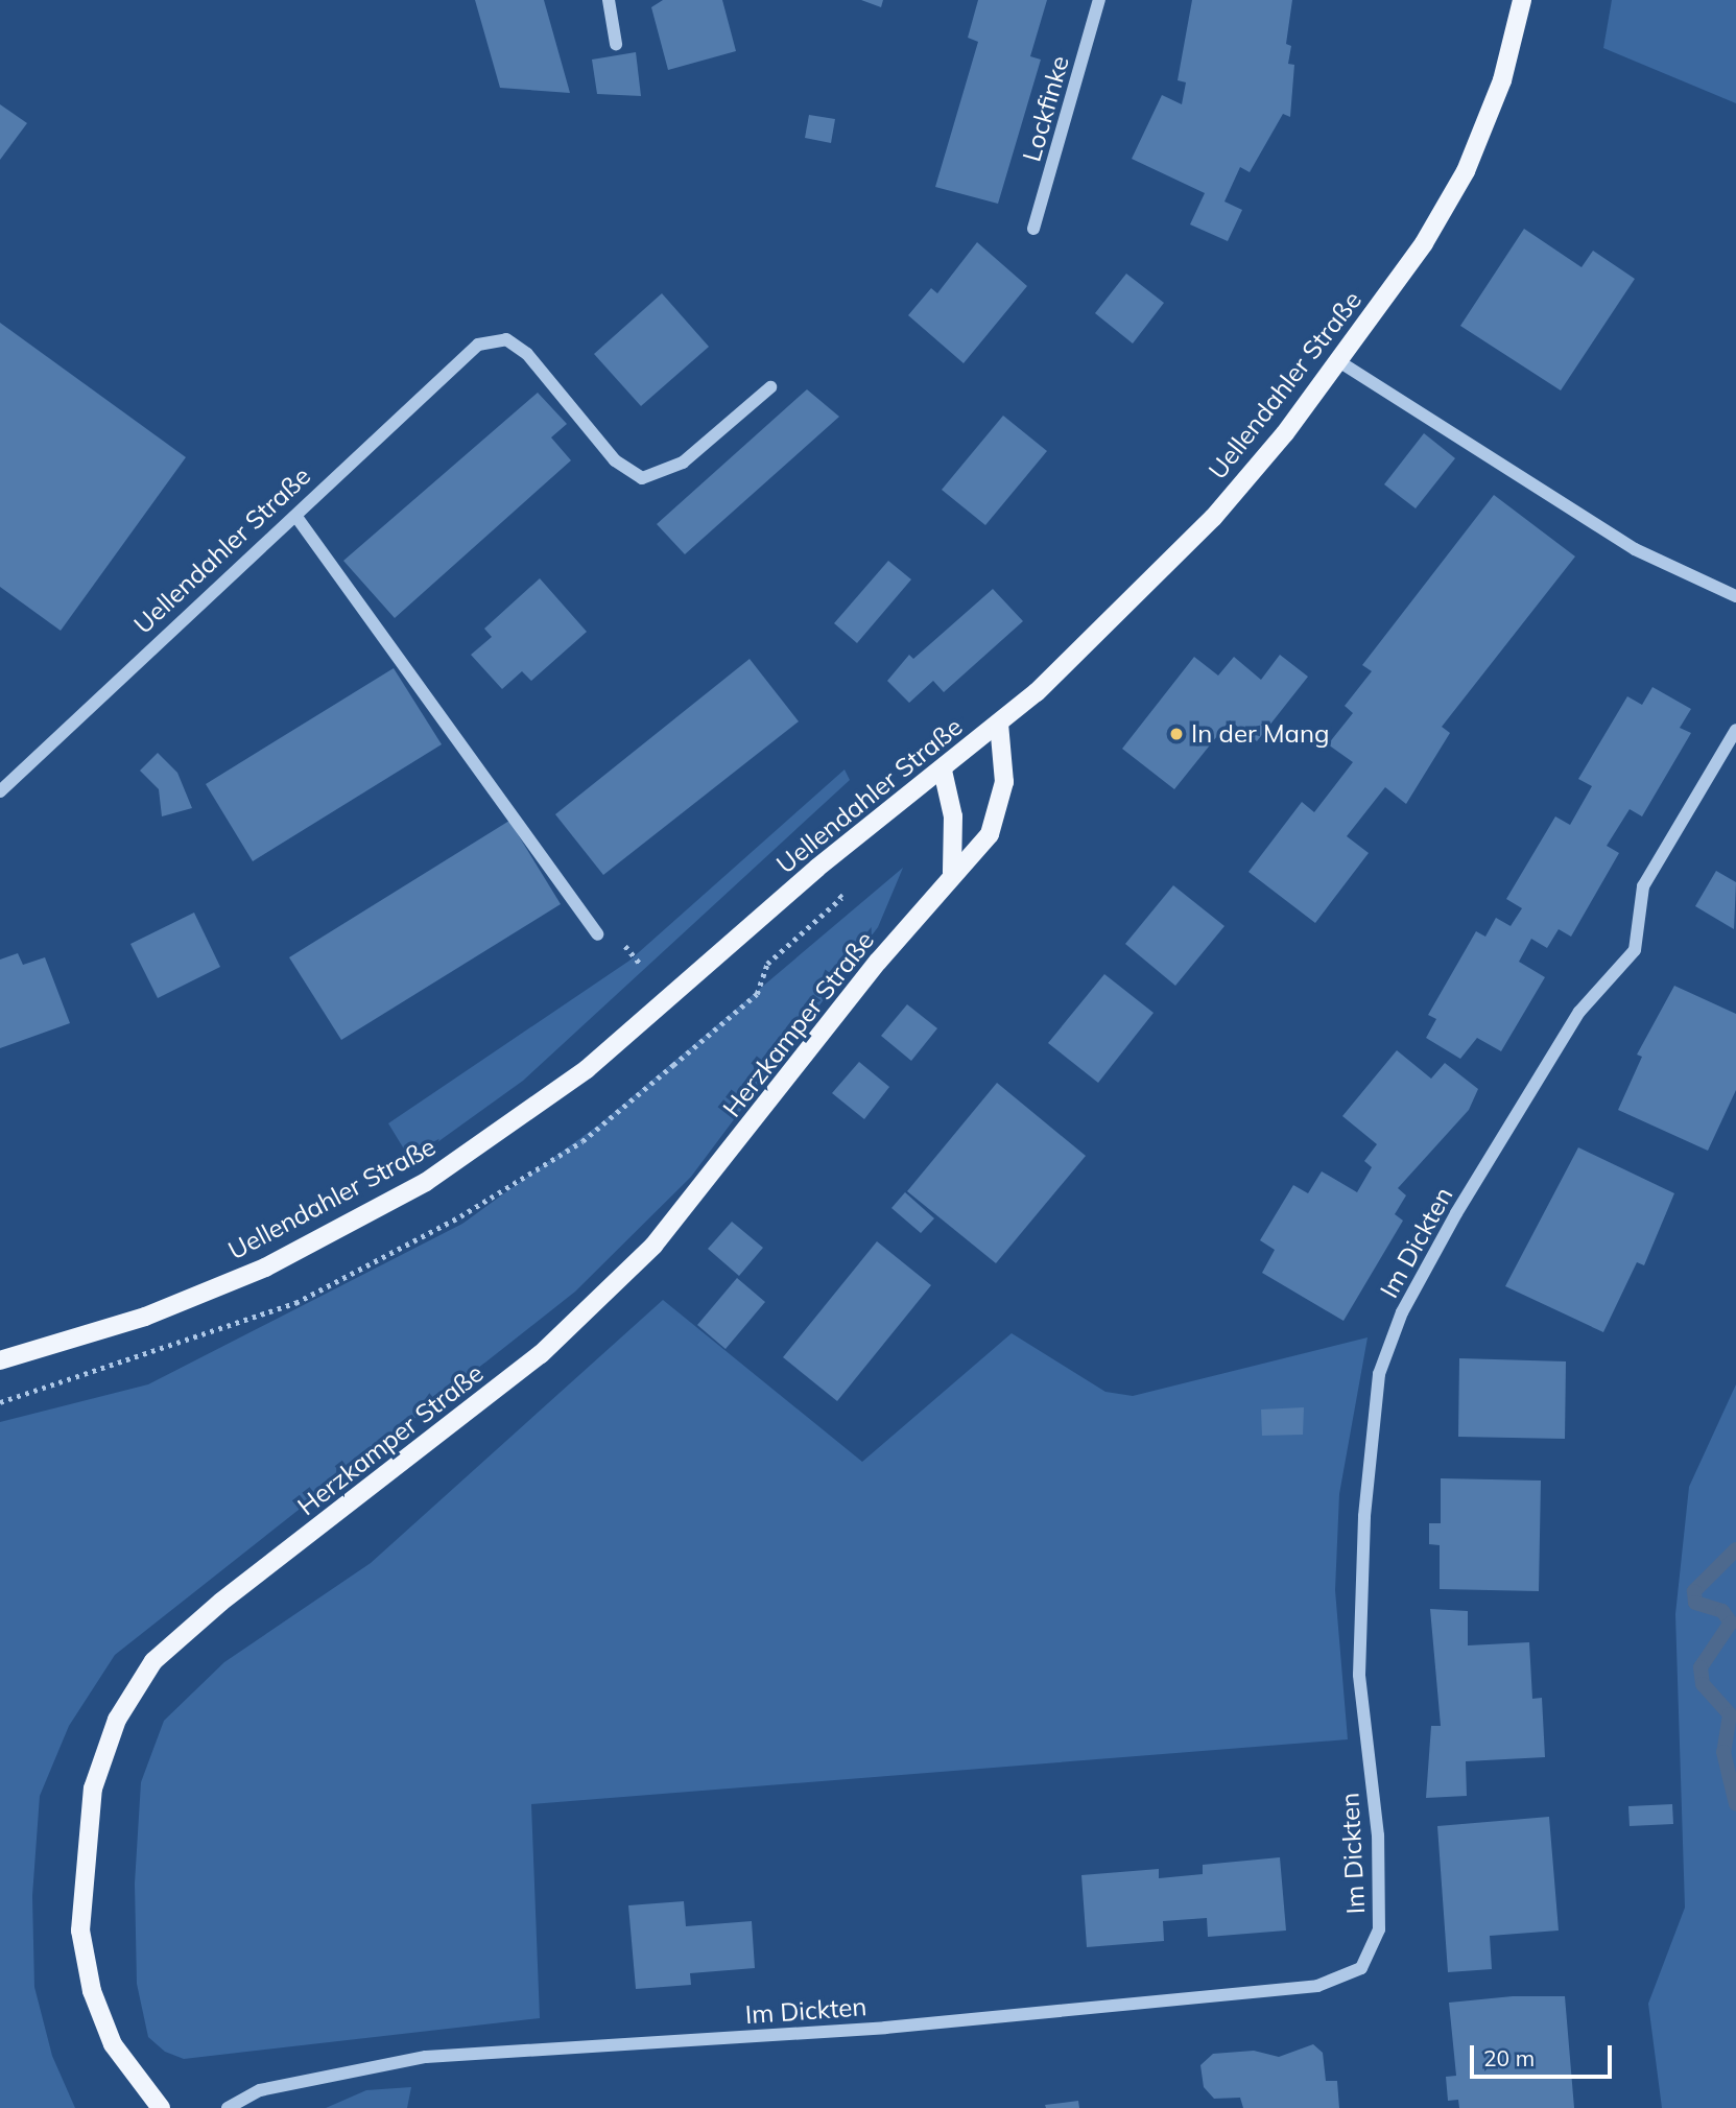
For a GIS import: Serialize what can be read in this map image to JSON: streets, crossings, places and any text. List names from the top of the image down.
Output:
{
  "streets": {
    "main road": ["Uellendahler Straße", "Herzkamper Straße"],
    "street": ["Lockfinke", "Im Dickten"]
  },
  "crossings": [
    ["Uellendahler Straße", "Herzkamper Straße"]
  ],
  "places": ["In der Mang"],
  "scale_bar": "20 m"
}
